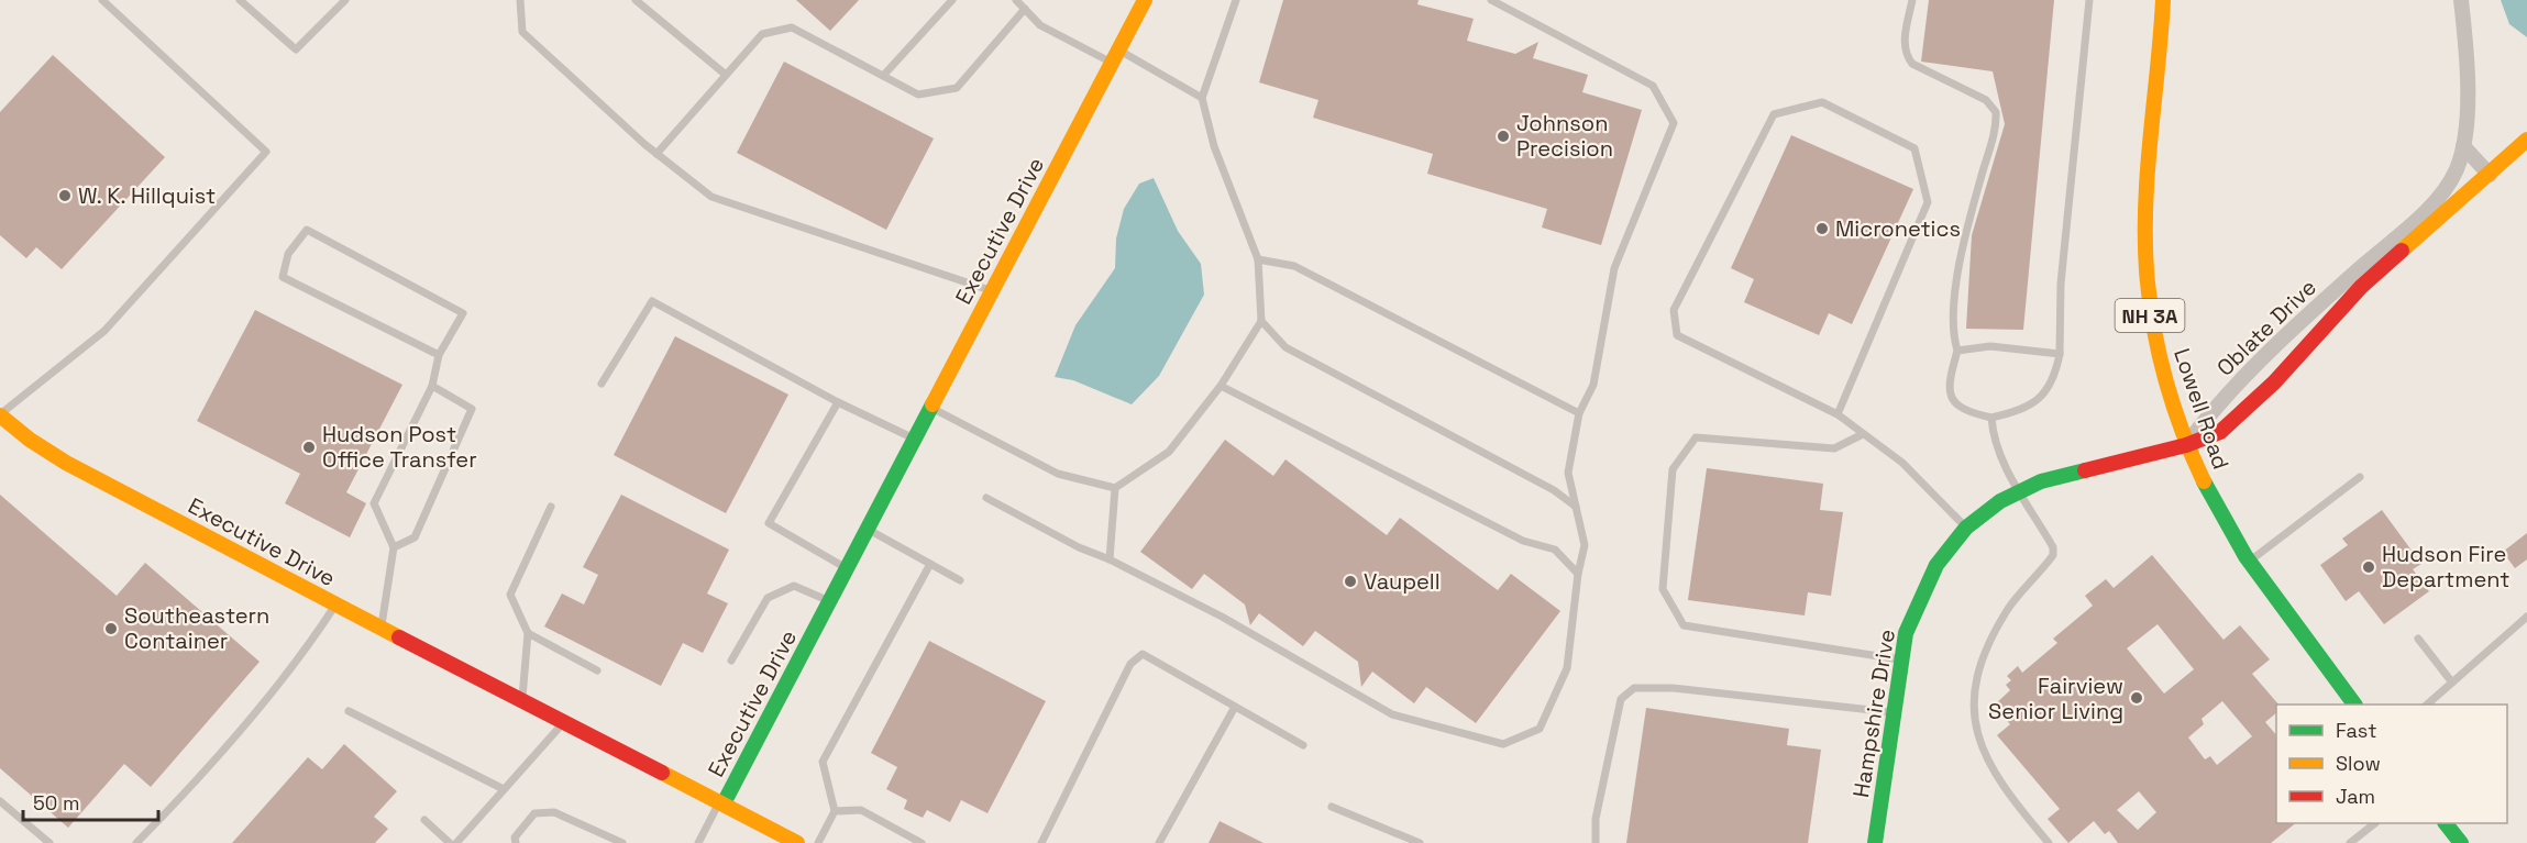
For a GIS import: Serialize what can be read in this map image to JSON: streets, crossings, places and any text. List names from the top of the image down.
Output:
{
  "streets": {
    "street": [
      "Executive Drive",
      "NH 3A",
      "Oblate Drive",
      "Lowell Road",
      "Hampshire Drive"
    ]
  },
  "crossings": [
    ["Oblate Drive", "Lowell Road"],
    ["Oblate Drive", "Hampshire Drive"],
    ["Lowell Road", "Hampshire Drive"]
  ],
  "places": [
    "Johnson Precision",
    "W. K. Hillquist",
    "Micronetics",
    "Hudson Post Office Transfer",
    "Hudson Fire Department",
    "Vaupell",
    "Southeastern Container",
    "Fairview Senior Living"
  ],
  "legend": ["Fast", "Slow", "Jam"],
  "scale_bar": "50 m"
}
